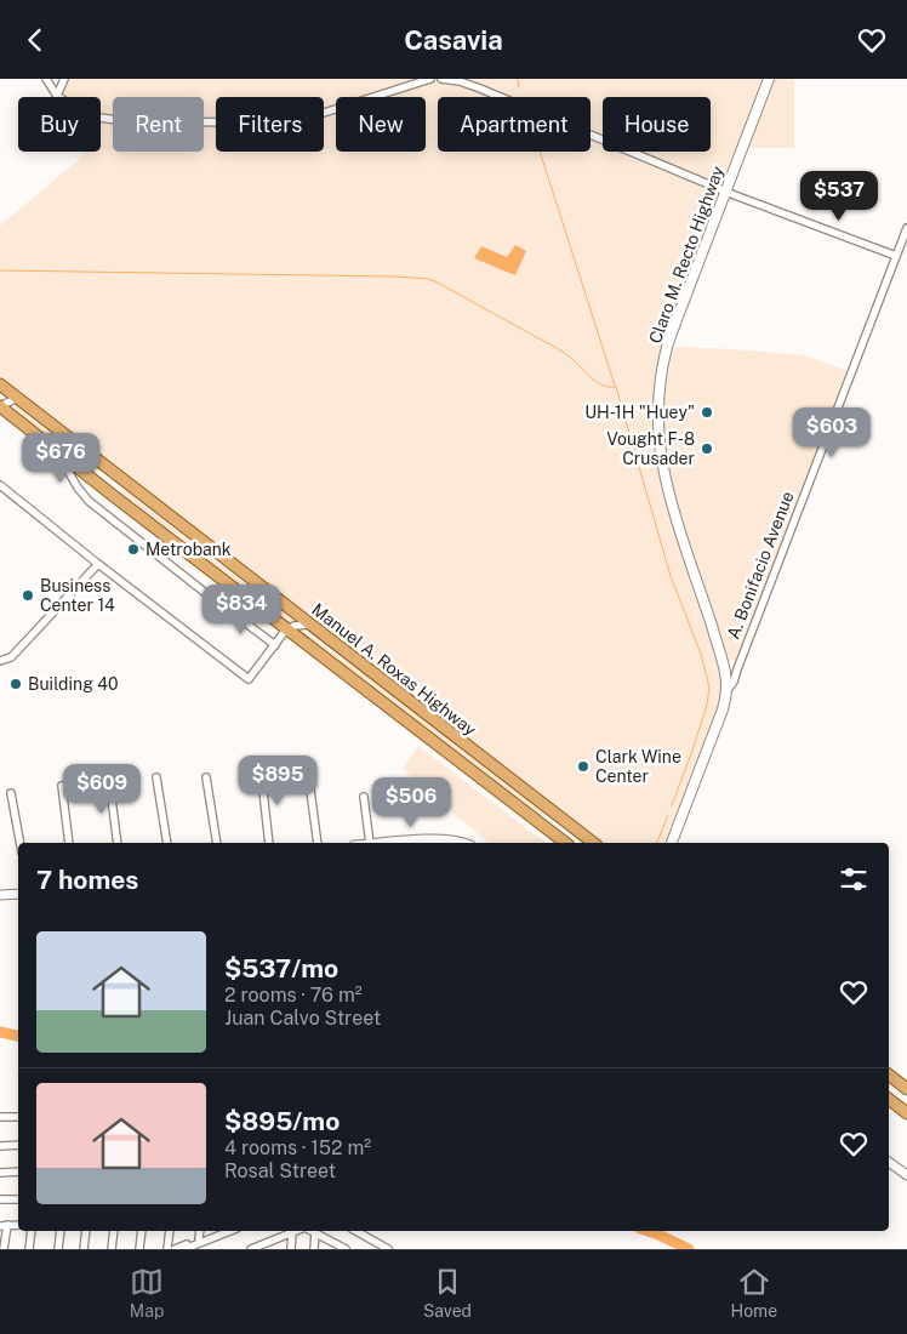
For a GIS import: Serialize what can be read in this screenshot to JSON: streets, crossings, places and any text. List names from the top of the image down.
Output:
{
  "streets": {
    "main road": ["Claro M. Recto Highway", "A. Bonifacio Avenue", "Manuel A. Roxas Highway"]
  },
  "crossings": [
    ["Claro M. Recto Highway", "A. Bonifacio Avenue"]
  ],
  "places": [
    "UH-1H \"Huey\"",
    "Vought F-8 Crusader",
    "Metrobank",
    "Business Center 14",
    "Building 40",
    "Clark Wine Center"
  ],
  "page": {
    "header": "Casavia",
    "chip": [
      "Buy",
      "Rent",
      "Filters",
      "New",
      "Apartment",
      "House"
    ],
    "price": [
      "$537",
      "$603",
      "$676",
      "$834",
      "$895",
      "$609",
      "$506"
    ],
    "heading": "7 homes",
    "list": [
      {
        "name": "$537/mo",
        "note": "2 rooms · 76 m² · Juan Calvo Street"
      },
      {
        "name": "$895/mo",
        "note": "4 rooms · 152 m² · Rosal Street"
      }
    ],
    "tabs": ["Map", "Saved", "Home"]
  }
}
